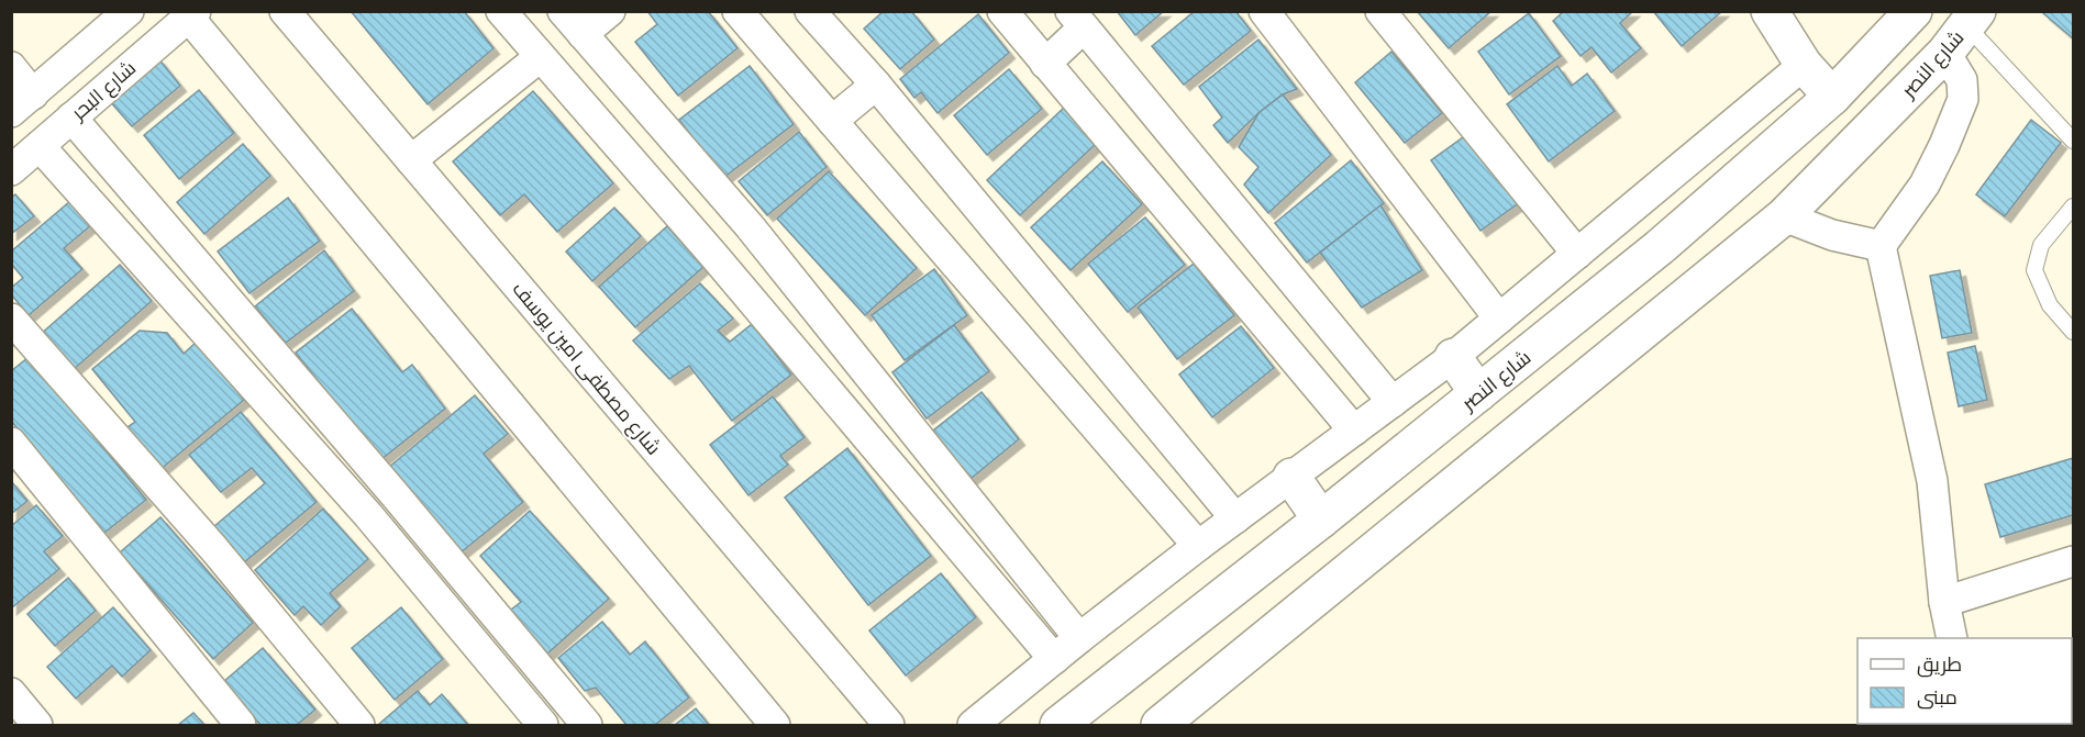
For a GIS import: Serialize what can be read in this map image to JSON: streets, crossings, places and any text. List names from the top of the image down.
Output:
{
  "streets": {
    "main road": ["شارع النصر"],
    "street": ["شارع البحر", "شارع مصطفى امين يوسف"]
  },
  "legend": ["طريق", "مبنى"]
}
